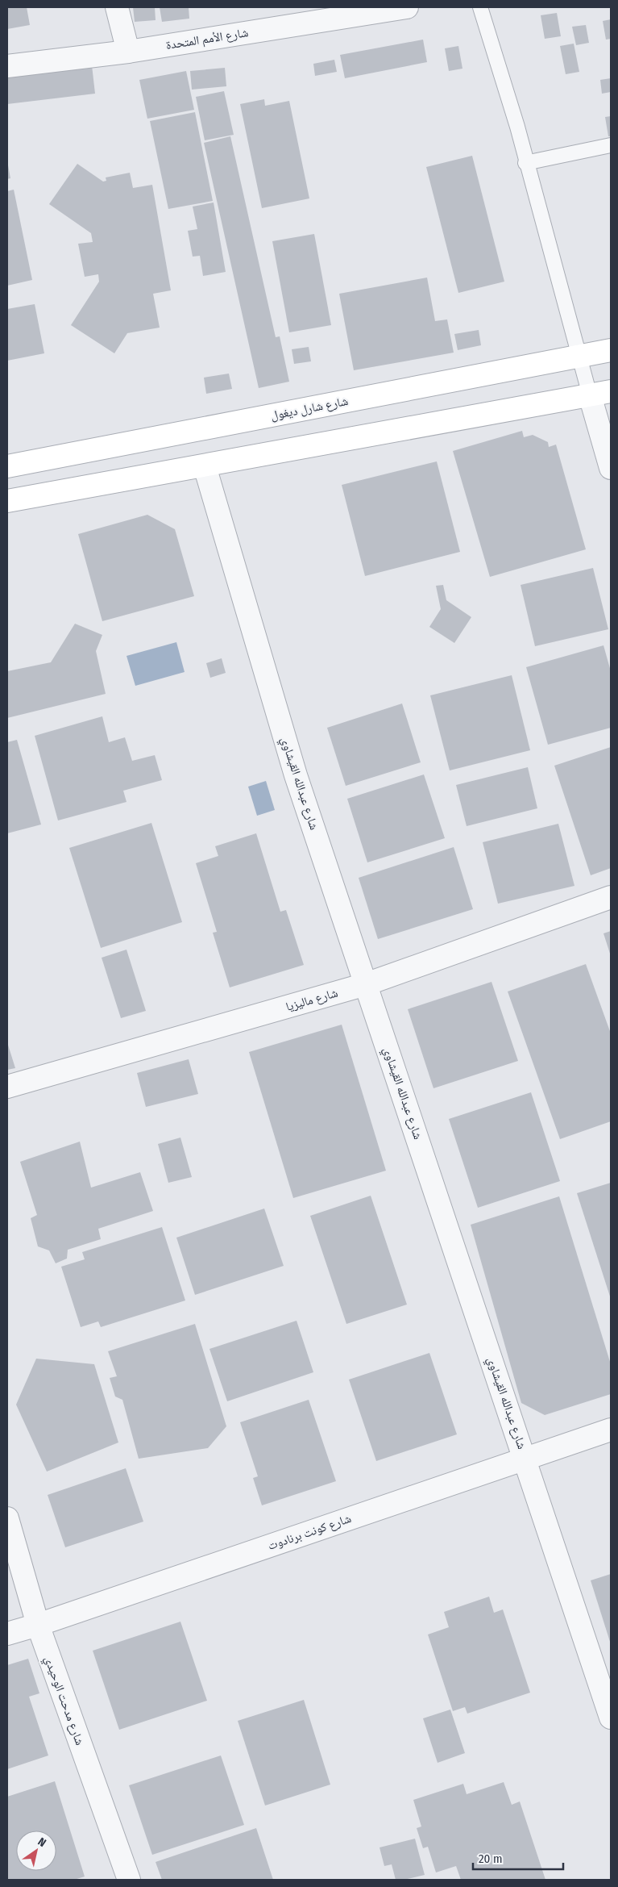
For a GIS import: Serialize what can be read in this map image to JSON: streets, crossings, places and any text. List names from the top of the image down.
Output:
{
  "streets": {
    "main road": ["شارع شارل ديغول"],
    "street": [
      "شارع الأمم المتحدة",
      "شارع عبدالله القيشاوي",
      "شارع ماليزيا",
      "شارع كونت برنادوت",
      "شارع مدحت الوحيدي"
    ]
  },
  "crossings": [
    ["شارع عبدالله القيشاوي", "شارع ماليزيا"],
    ["شارع عبدالله القيشاوي", "شارع كونت برنادوت"],
    ["شارع كونت برنادوت", "شارع مدحت الوحيدي"]
  ],
  "scale_bar": "20 m",
  "north": "top right"
}
